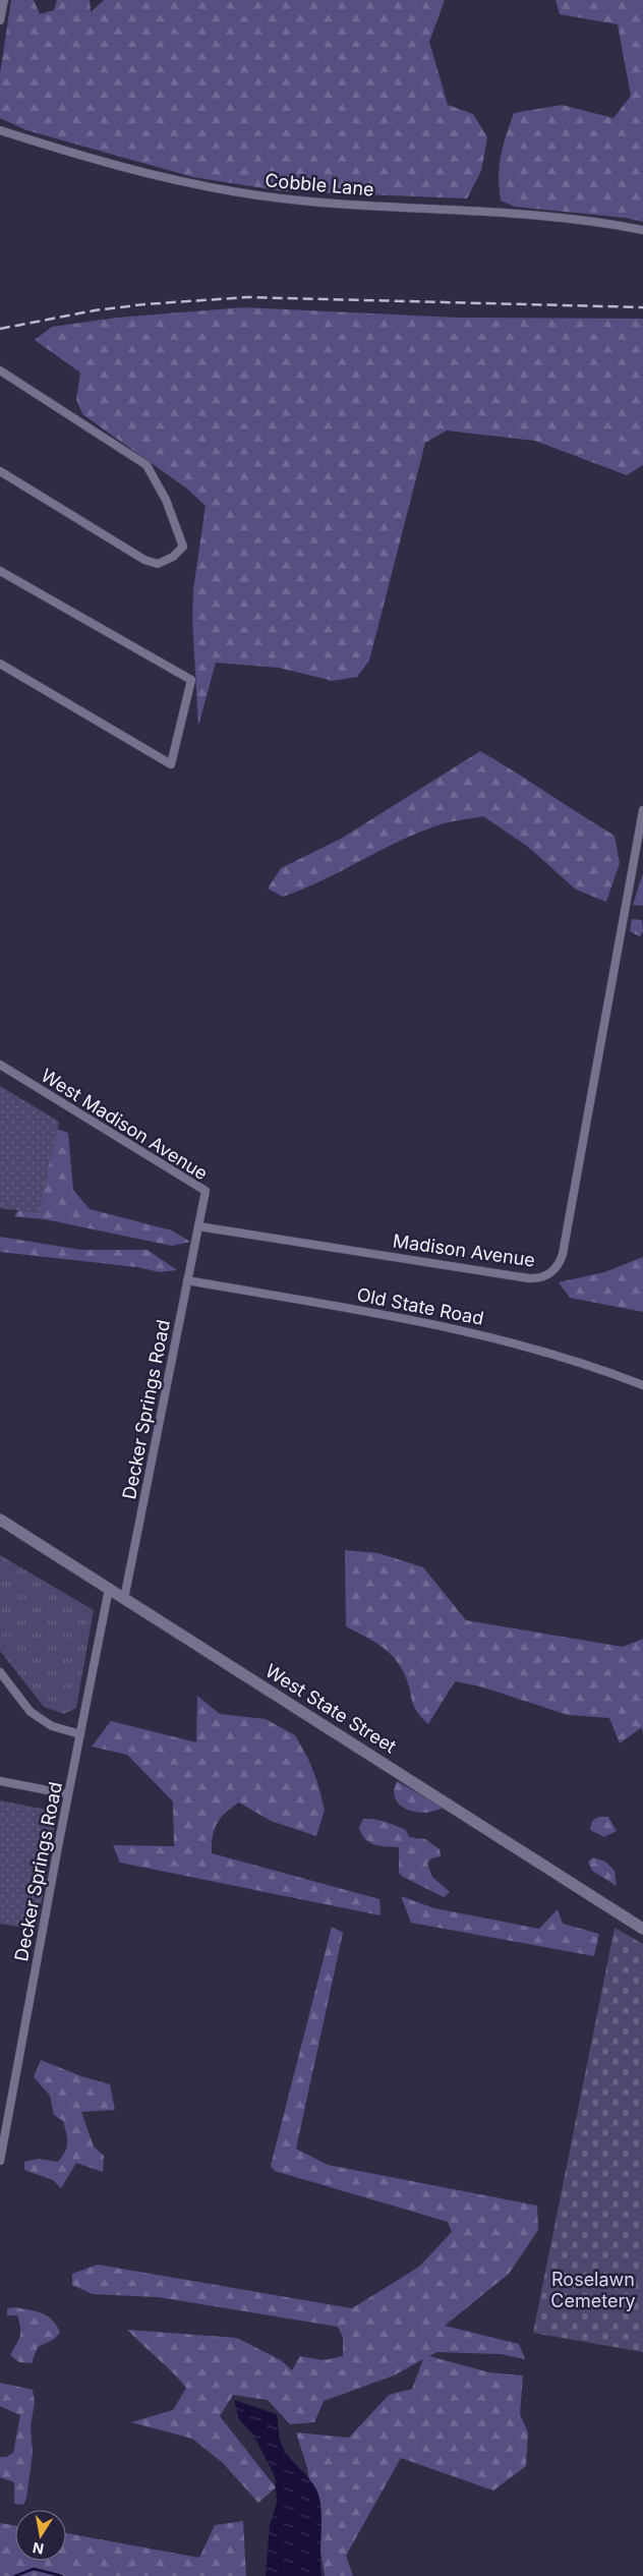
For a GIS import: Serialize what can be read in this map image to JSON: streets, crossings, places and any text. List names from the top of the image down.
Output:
{
  "streets": {
    "street": [
      "Cobble Lane",
      "West Madison Avenue",
      "Madison Avenue",
      "Old State Road",
      "Decker Springs Road",
      "West State Street"
    ]
  },
  "crossings": [
    ["West Madison Avenue", "Madison Avenue"],
    ["West Madison Avenue", "Decker Springs Road"],
    ["Madison Avenue", "Decker Springs Road"],
    ["Old State Road", "Decker Springs Road"],
    ["Decker Springs Road", "West State Street"]
  ],
  "parks": ["Roselawn Cemetery"],
  "north": "bottom"
}
